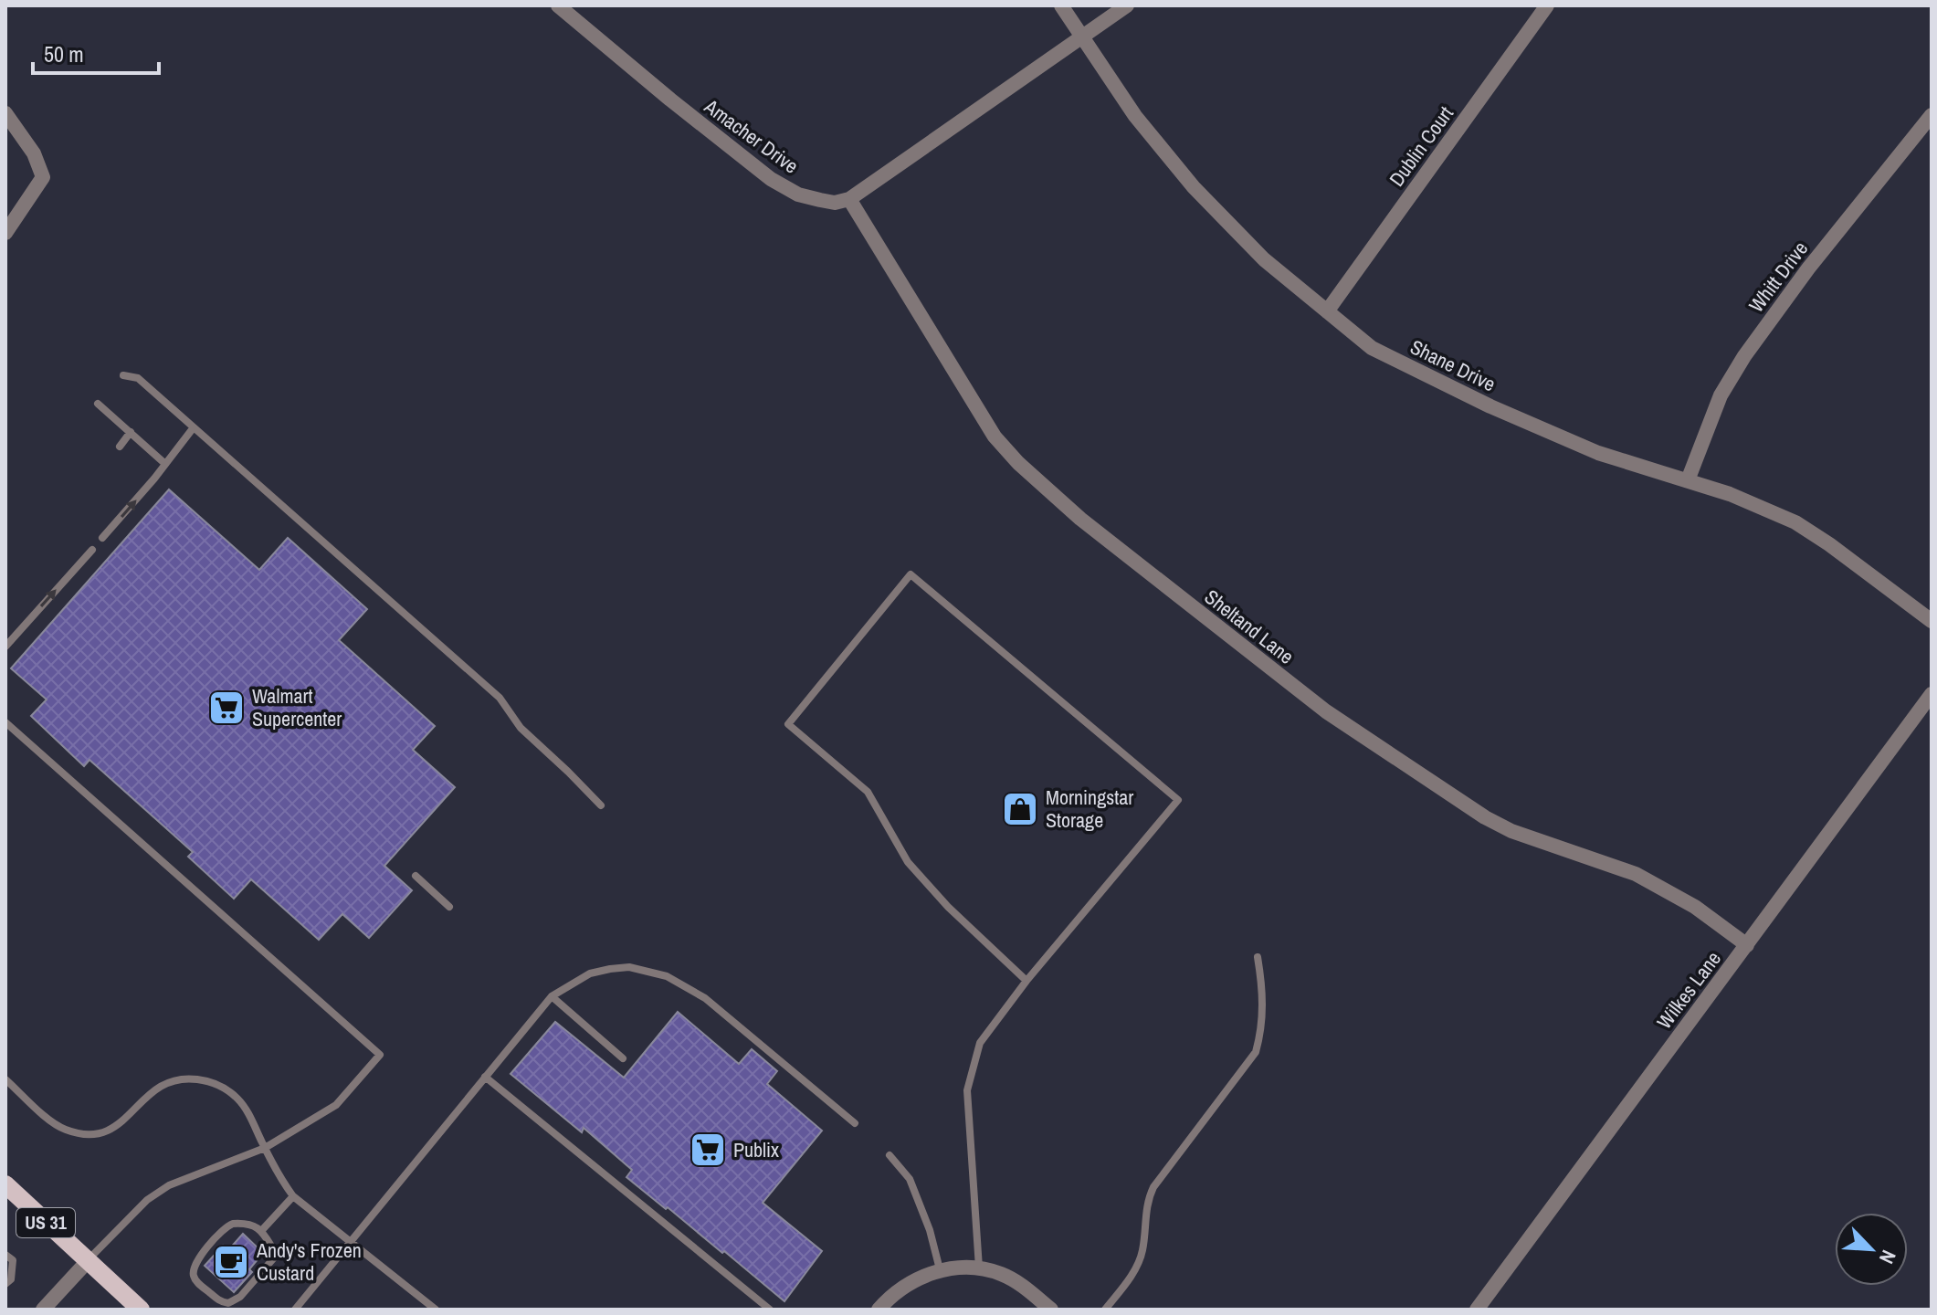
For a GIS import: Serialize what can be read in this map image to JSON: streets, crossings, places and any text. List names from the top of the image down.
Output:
{
  "streets": {
    "main road": ["US 31"],
    "street": [
      "Amacher Drive",
      "Dublin Court",
      "Whitt Drive",
      "Shane Drive",
      "Sheltand Lane",
      "Wilkes Lane"
    ]
  },
  "crossings": [
    ["Amacher Drive", "Sheltand Lane"],
    ["Dublin Court", "Shane Drive"],
    ["Whitt Drive", "Shane Drive"],
    ["Sheltand Lane", "Wilkes Lane"]
  ],
  "places": {
    "supermarket": ["Walmart Supercenter", "Publix"],
    "shop": ["Morningstar Storage"],
    "cafe": ["Andy's Frozen Custard"]
  },
  "scale_bar": "50 m",
  "north": "bottom right"
}
